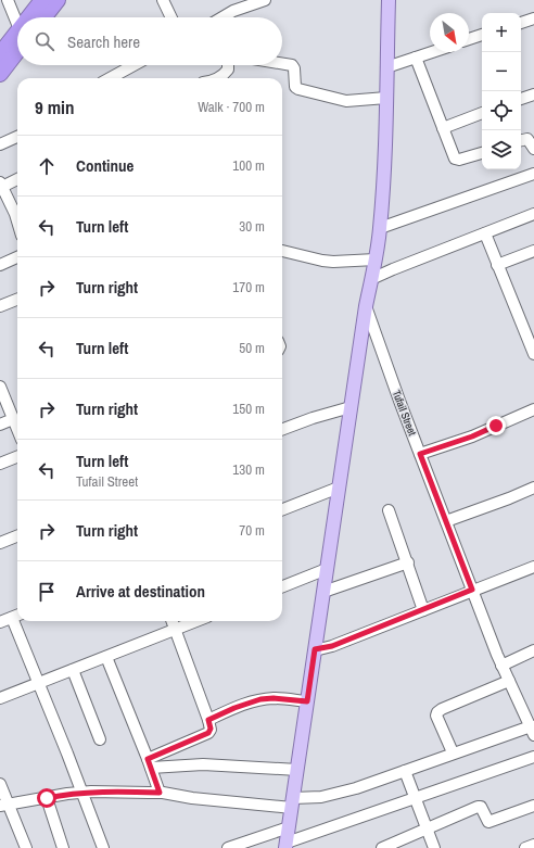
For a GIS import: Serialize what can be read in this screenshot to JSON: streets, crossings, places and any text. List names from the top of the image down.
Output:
{
  "streets": {
    "street": ["Tufail Street"]
  },
  "north": "bottom right",
  "page": {
    "map_buttons": ["+", "−"],
    "search": "Search here",
    "heading": ["9 min", "Walk · 700 m"],
    "list": [
      ["Continue", "100 m"],
      ["Turn left", "30 m"],
      ["Turn right", "170 m"],
      ["Turn left", "50 m"],
      ["Turn right", "150 m"],
      ["Turn left", "Tufail Street", "130 m"],
      ["Turn right", "70 m"],
      "Arrive at destination"
    ]
  }
}
